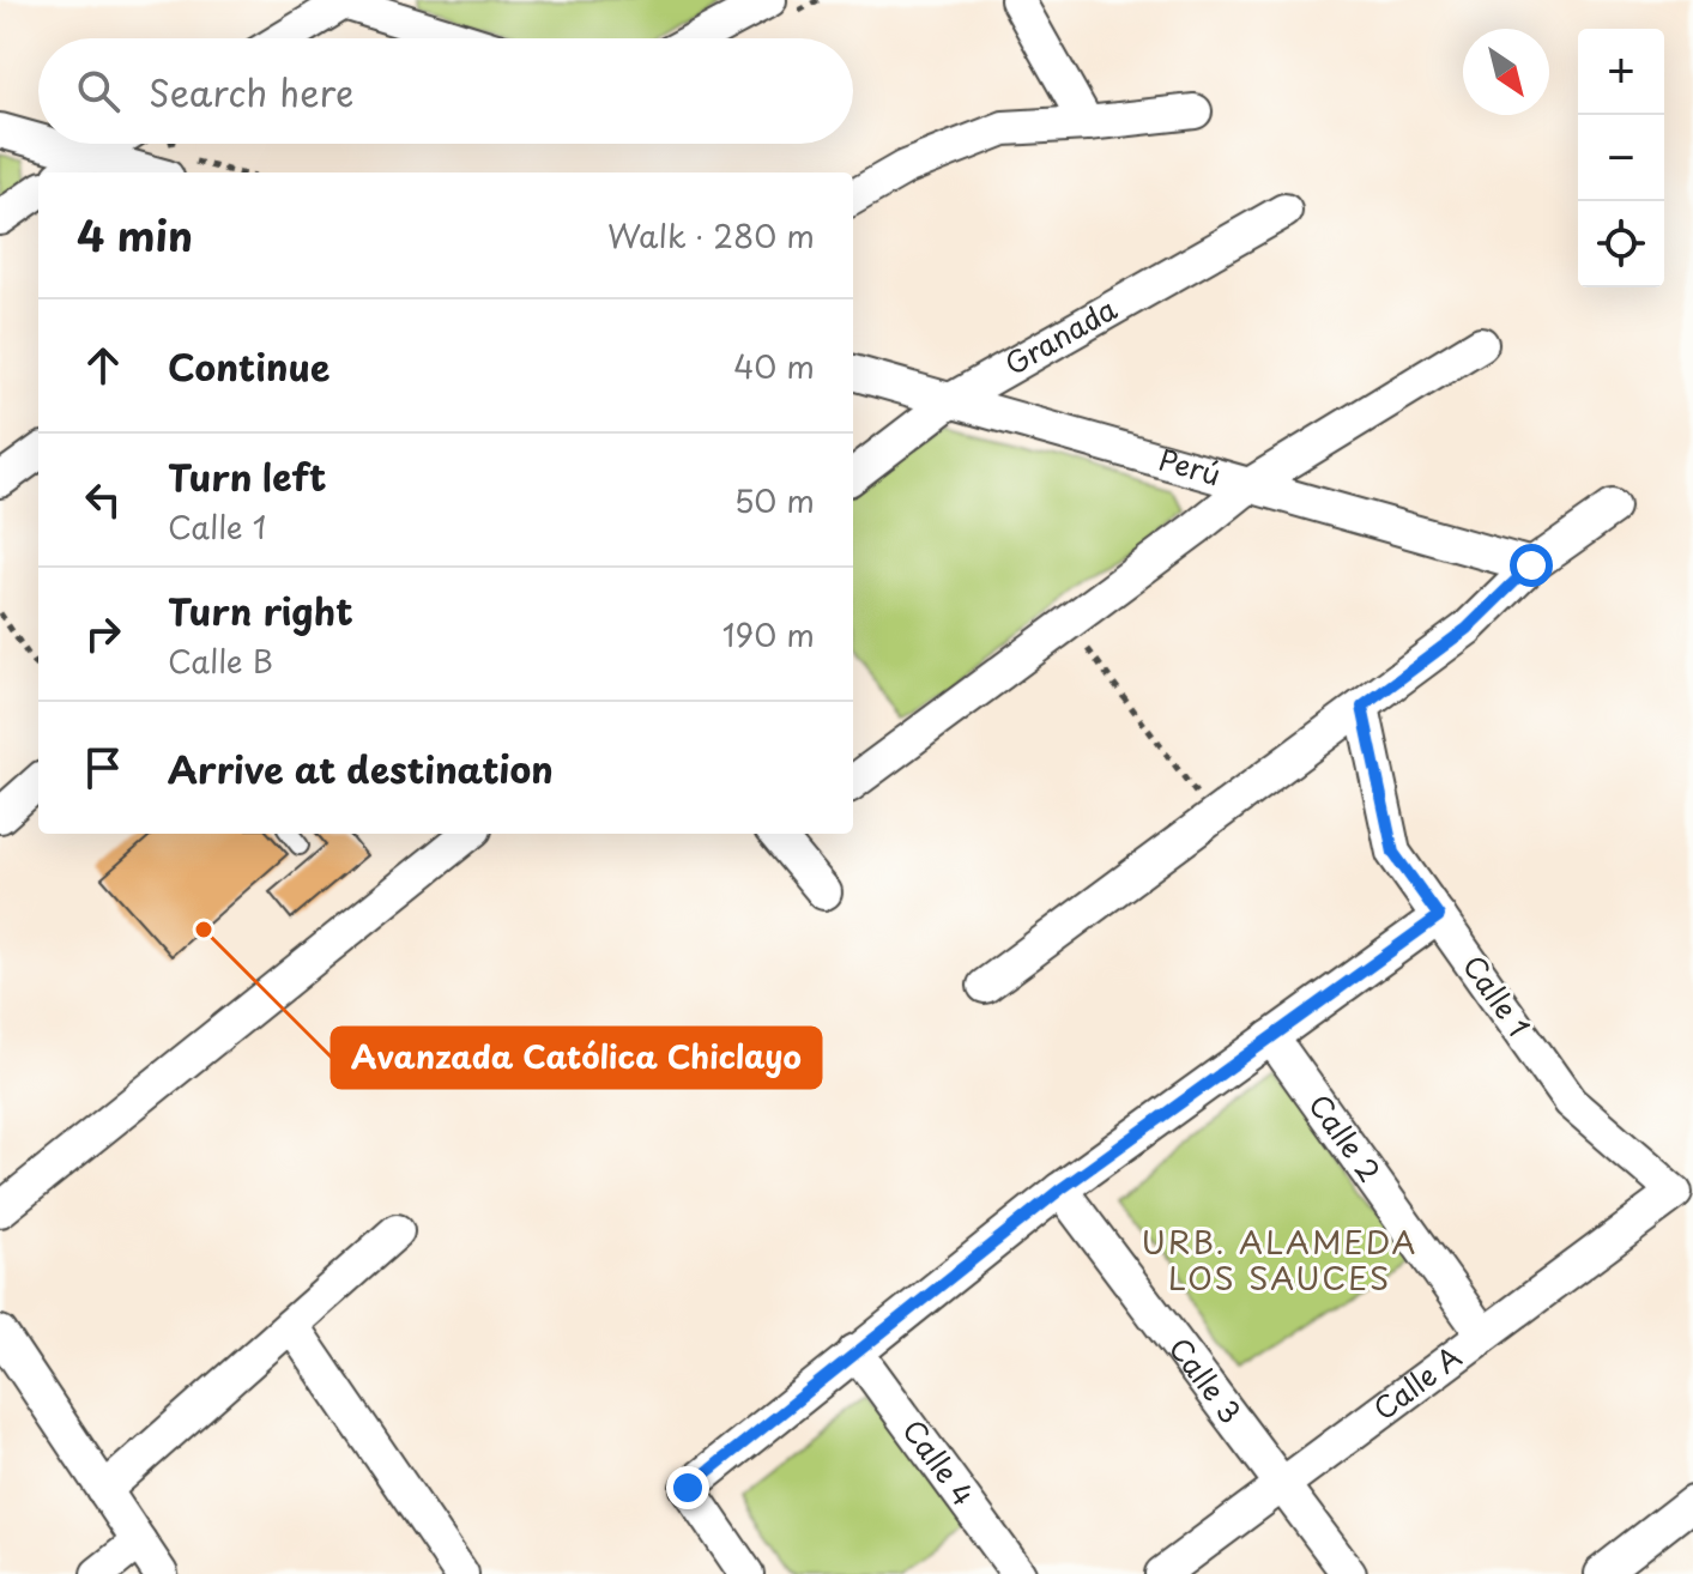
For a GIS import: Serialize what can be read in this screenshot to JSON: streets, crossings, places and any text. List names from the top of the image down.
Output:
{
  "streets": {
    "street": [
      "Granada",
      "Perú",
      "Calle 1",
      "Calle 2",
      "Calle 3",
      "Calle A",
      "Calle 4"
    ]
  },
  "crossings": [
    ["Granada", "Perú"],
    ["Calle 1", "Calle A"],
    ["Calle 2", "Calle A"],
    ["Calle 3", "Calle A"]
  ],
  "districts": ["URB. ALAMEDA LOS SAUCES"],
  "places": ["Avanzada Católica Chiclayo"],
  "north": "bottom right",
  "page": {
    "map_buttons": ["+", "−"],
    "search": "Search here",
    "heading": ["4 min", "Walk · 280 m"],
    "list": [
      ["Continue", "40 m"],
      ["Turn left", "Calle 1", "50 m"],
      ["Turn right", "Calle B", "190 m"],
      "Arrive at destination"
    ]
  }
}
